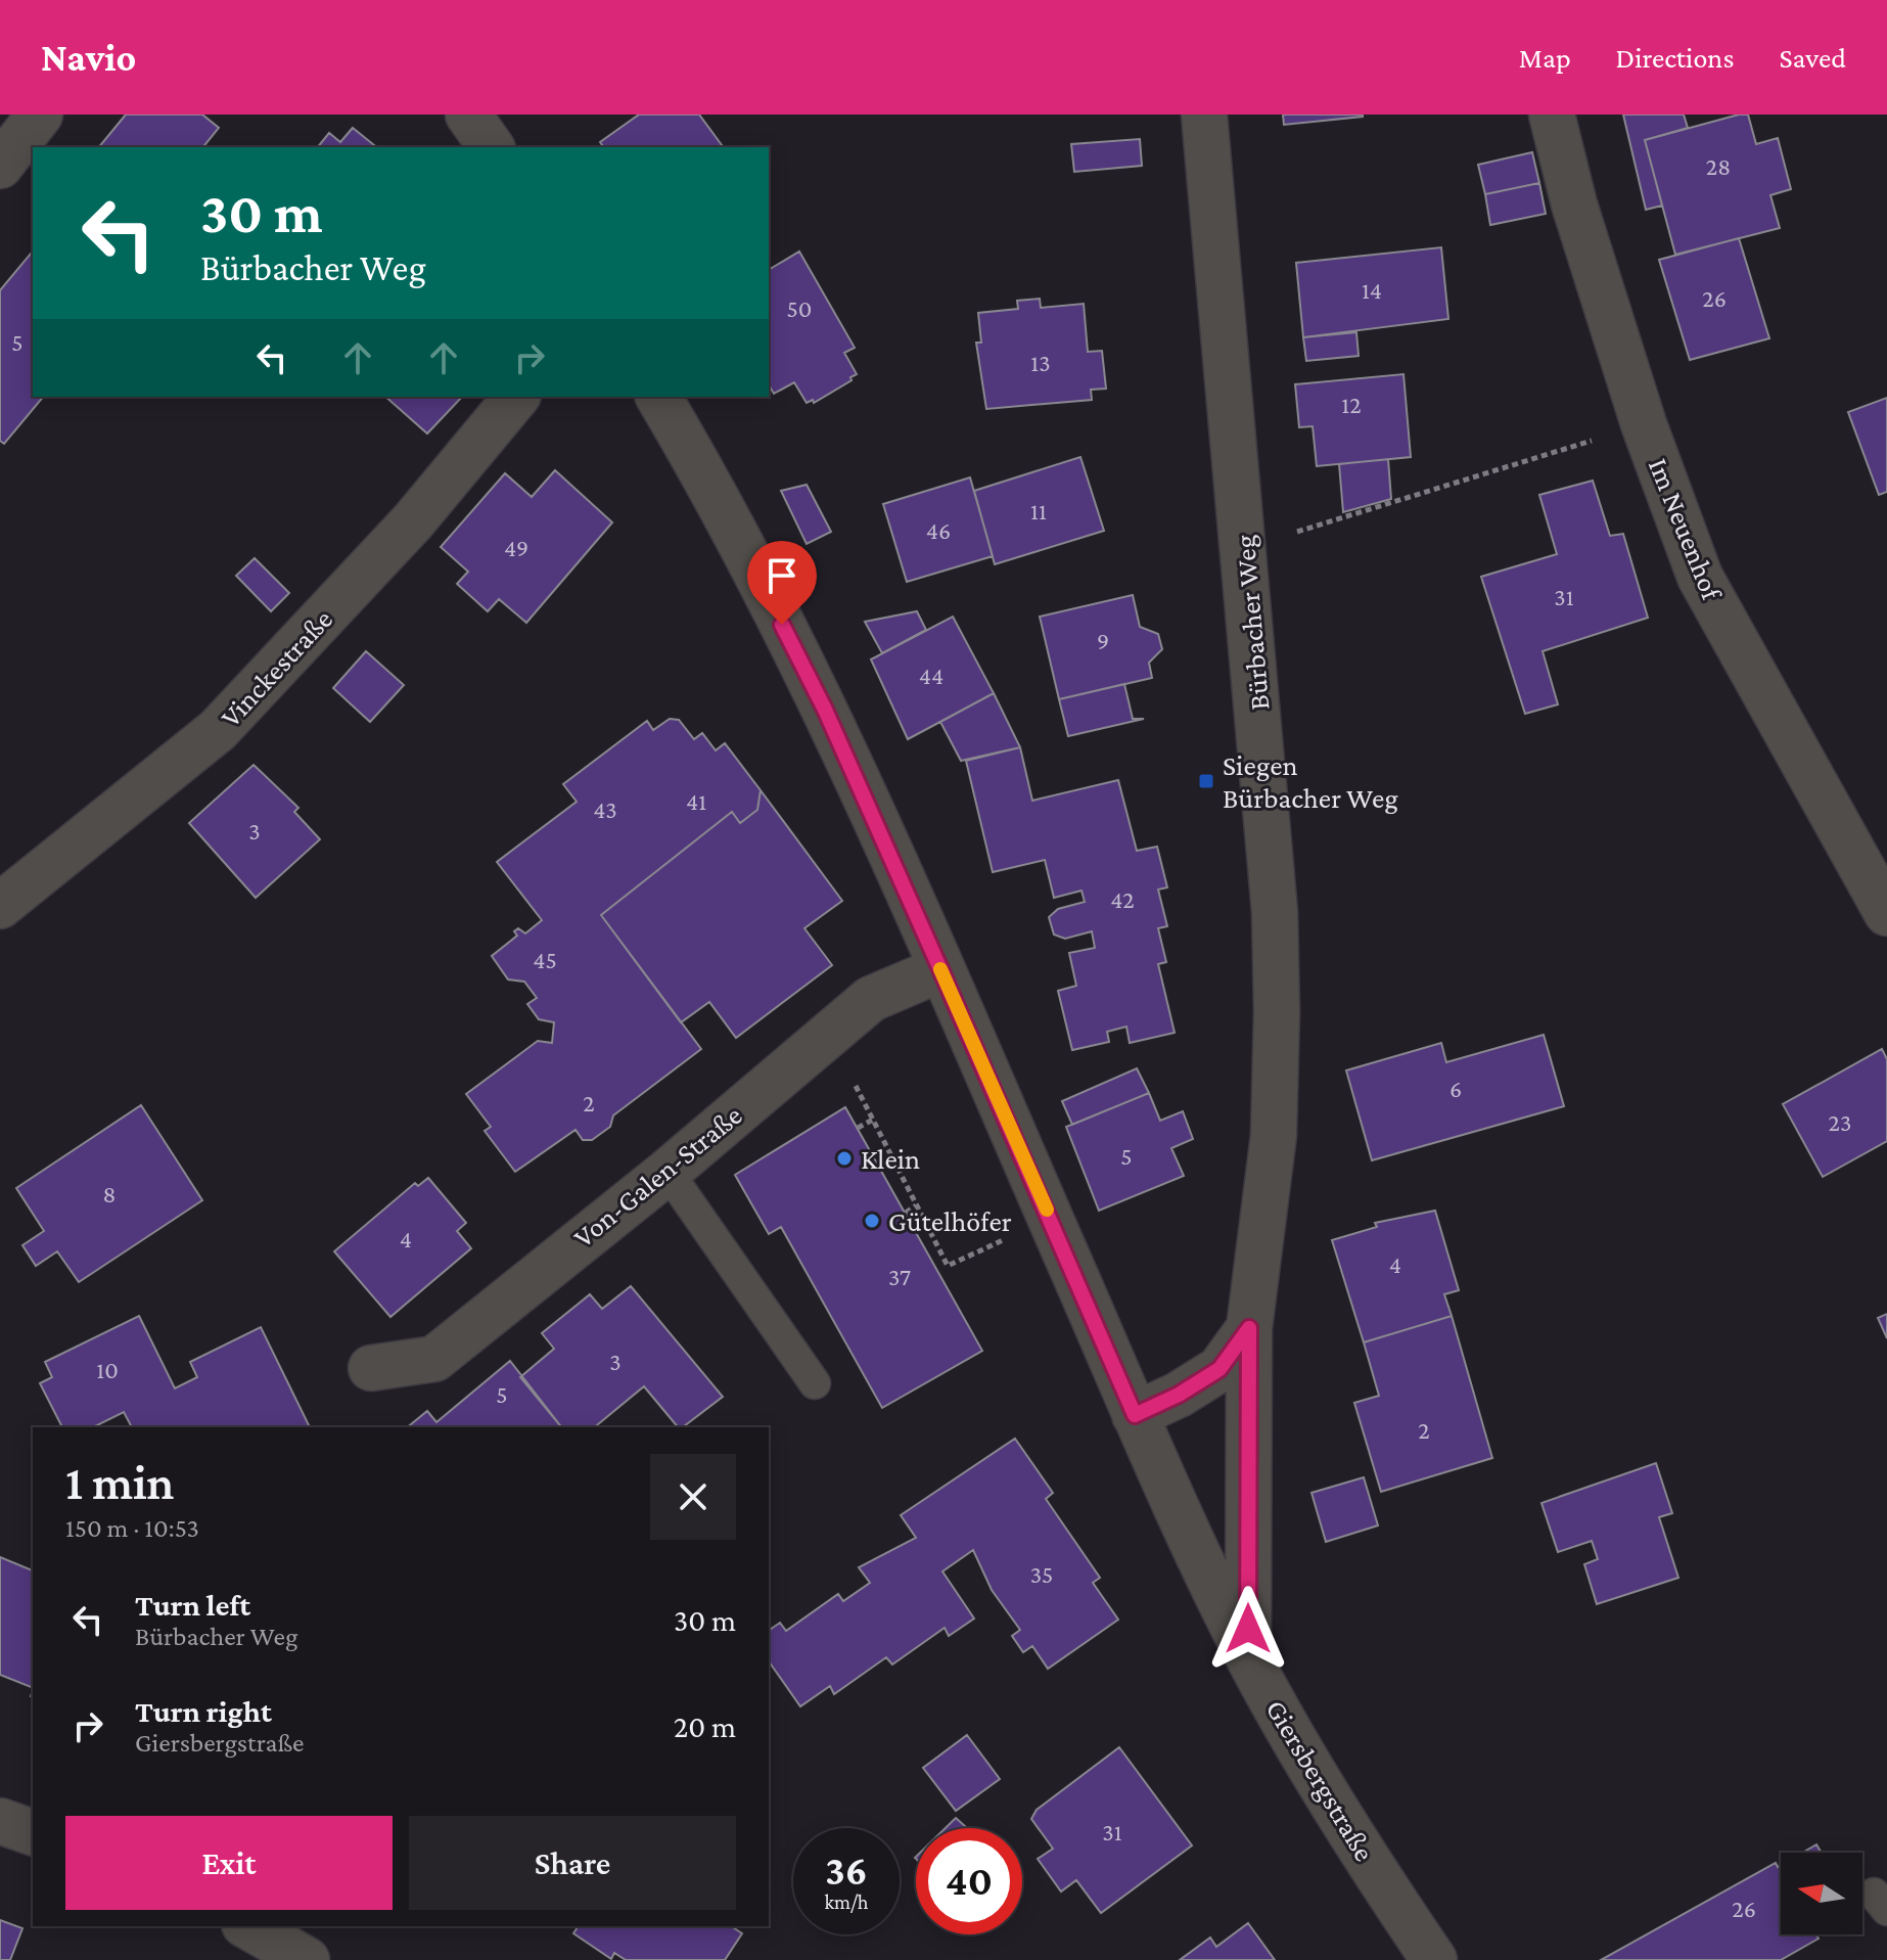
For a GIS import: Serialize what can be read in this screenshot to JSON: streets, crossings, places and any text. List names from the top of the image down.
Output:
{
  "streets": {
    "street": [
      "Im Neuenhof",
      "Bürbacher Weg",
      "Vinckestraße",
      "Von-Galen-Straße",
      "Giersbergstraße"
    ]
  },
  "crossings": [
    ["Bürbacher Weg", "Giersbergstraße"],
    ["Von-Galen-Straße", "Giersbergstraße"]
  ],
  "places": {
    "transit": ["Siegen Bürbacher Weg"],
    "other": ["Klein", "Gütelhöfer"]
  },
  "house_numbers": [
    "28",
    "14",
    "26",
    "50",
    "5",
    "13",
    "12",
    "11",
    "46",
    "49",
    "31",
    "9",
    "44",
    "41",
    "43",
    "3",
    "42",
    "45",
    "6",
    "2",
    "23",
    "5",
    "8",
    "4",
    "4",
    "37",
    "3",
    "10",
    "5",
    "2",
    "35",
    "31",
    "26"
  ],
  "north": "left",
  "page": {
    "header": "Navio",
    "nav": ["Map", "Directions", "Saved"],
    "turn": ["30 m", "Bürbacher Weg"],
    "heading": ["1 min", "150 m · 10:53"],
    "list": [
      {
        "name": "Turn left",
        "note": "Bürbacher Weg",
        "value": "30 m"
      },
      {
        "name": "Turn right",
        "note": "Giersbergstraße",
        "value": "20 m"
      }
    ],
    "buttons": ["Exit", "Share"],
    "speed": "36 km/h",
    "limit": "40"
  }
}
